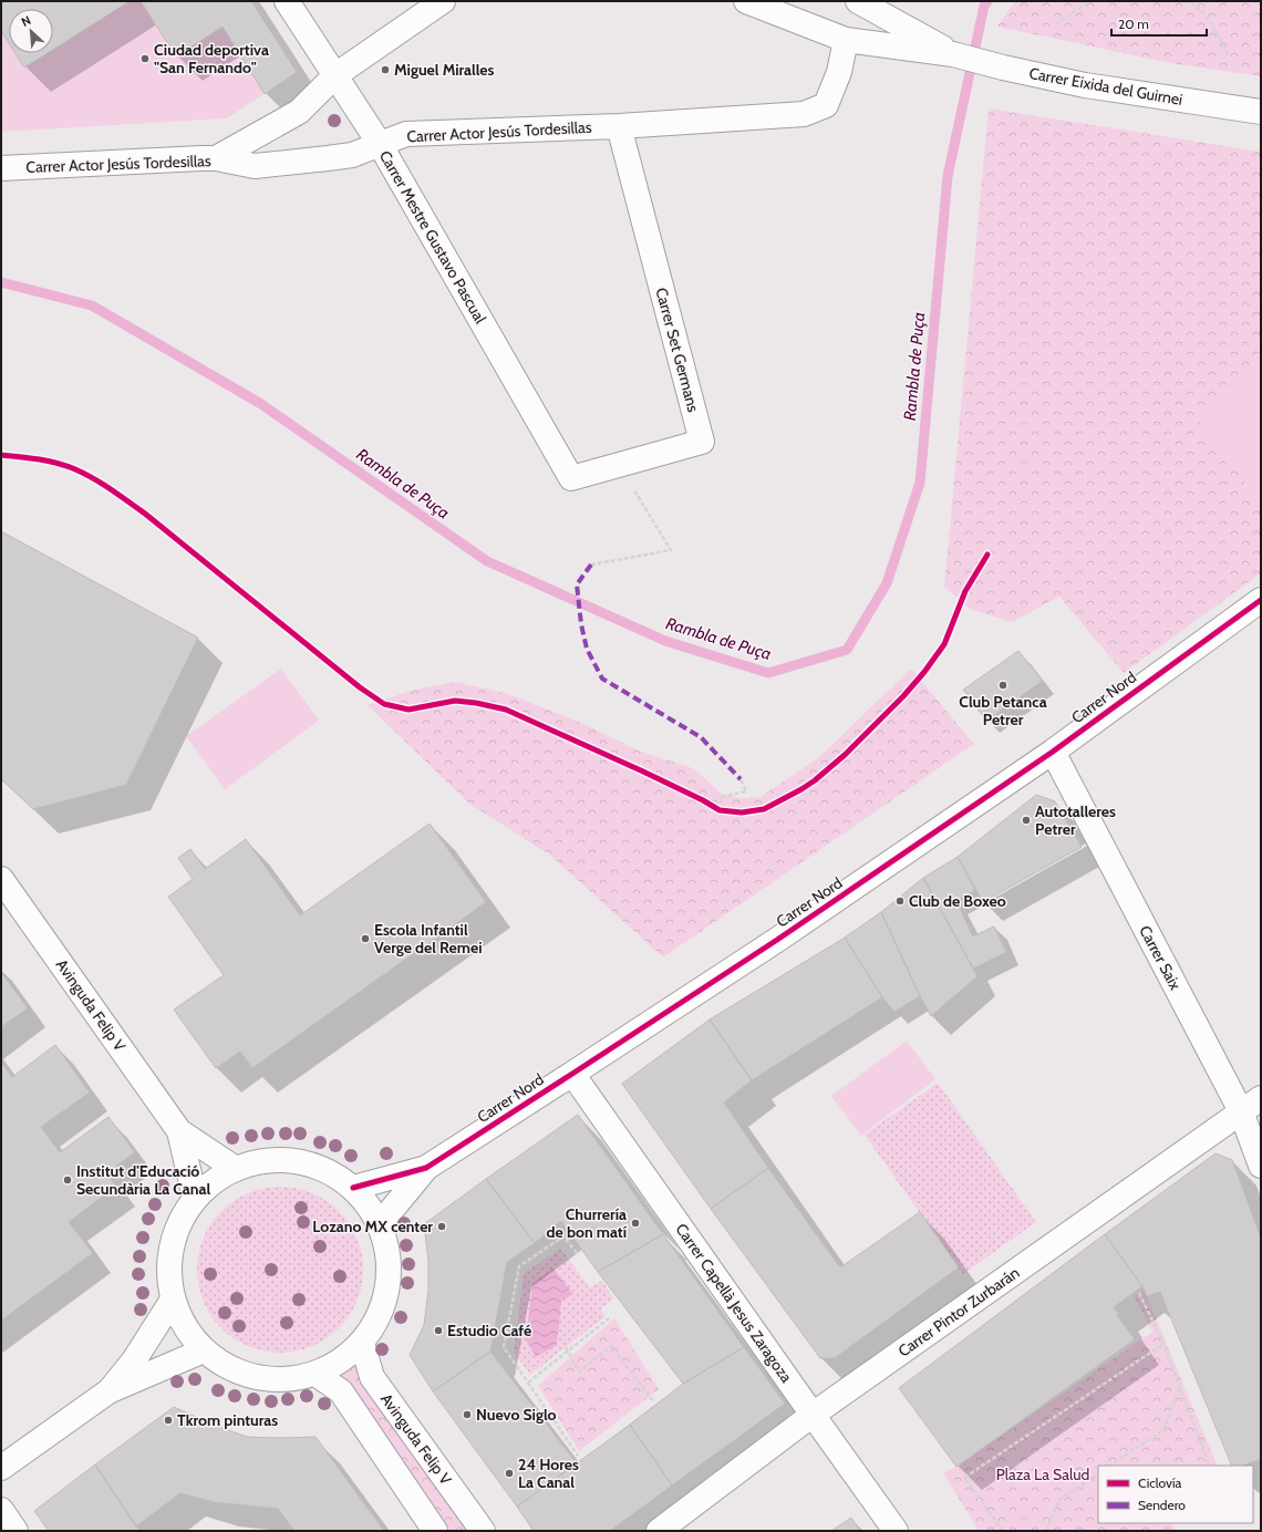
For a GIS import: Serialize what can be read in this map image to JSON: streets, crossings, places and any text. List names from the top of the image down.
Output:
{
  "streets": {
    "street": [
      "Carrer Eixida del Guirnei",
      "Carrer Actor Jesús Tordesillas",
      "Carrer Mestre Gustavo Pascual",
      "Carrer Set Germans",
      "Carrer Nord",
      "Carrer Saix",
      "Avinguda Felip V",
      "Carrer Capellà Jesus Zaragoza",
      "Carrer Pintor Zurbarán"
    ]
  },
  "crossings": [
    ["Carrer Actor Jesús Tordesillas", "Carrer Mestre Gustavo Pascual"],
    ["Carrer Actor Jesús Tordesillas", "Carrer Set Germans"],
    ["Carrer Mestre Gustavo Pascual", "Carrer Set Germans"],
    ["Carrer Nord", "Carrer Saix"],
    ["Carrer Nord", "Carrer Capellà Jesus Zaragoza"],
    ["Carrer Saix", "Carrer Pintor Zurbarán"],
    ["Carrer Capellà Jesus Zaragoza", "Carrer Pintor Zurbarán"]
  ],
  "water": ["Rambla de Puça"],
  "parks": ["Plaza La Salud"],
  "places": [
    "Ciudad deportiva \"San Fernando\"",
    "Miguel Miralles",
    "Club Petanca Petrer",
    "Autotalleres Petrer",
    "Club de Boxeo",
    "Escola Infantil Verge del Remei",
    "Institut d'Educació Secundària La Canal",
    "Churrería de bon matí",
    "Lozano MX center",
    "Estudio Café",
    "Nuevo Siglo",
    "Tkrom pinturas",
    "24 Hores La Canal"
  ],
  "legend": ["Ciclovía", "Sendero"],
  "scale_bar": "20 m",
  "north": "top left"
}
